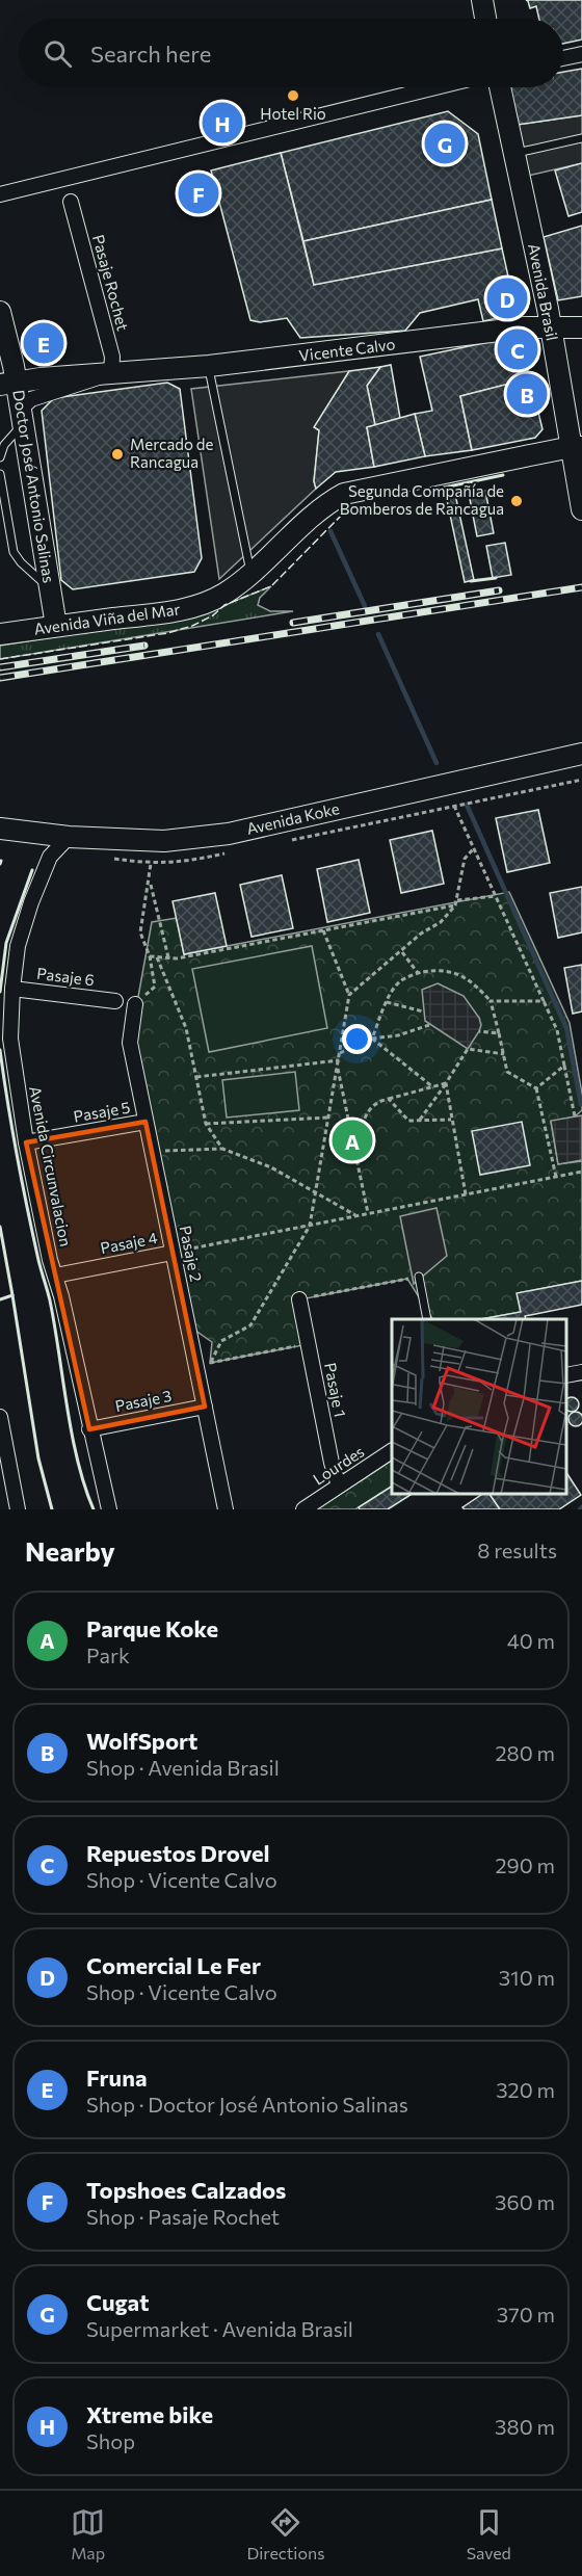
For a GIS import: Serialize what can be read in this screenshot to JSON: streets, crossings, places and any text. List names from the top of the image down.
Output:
{
  "streets": {
    "street": [
      "Pasaje Rochet",
      "Avenida Brasil",
      "Vicente Calvo",
      "Doctor José Antonio Salinas",
      "Avenida Viña del Mar",
      "Avenida Koke",
      "Pasaje 6",
      "Pasaje 5",
      "Avenida Circunvalacion",
      "Pasaje 4",
      "Pasaje 2",
      "Pasaje 1",
      "Pasaje 3",
      "Lourdes"
    ]
  },
  "crossings": [
    ["Pasaje Rochet", "Vicente Calvo"],
    ["Avenida Brasil", "Vicente Calvo"],
    ["Avenida Brasil", "Avenida Viña del Mar"],
    ["Vicente Calvo", "Doctor José Antonio Salinas"],
    ["Doctor José Antonio Salinas", "Avenida Viña del Mar"],
    ["Avenida Koke", "Avenida Circunvalacion"],
    ["Pasaje 6", "Avenida Circunvalacion"],
    ["Pasaje 5", "Avenida Circunvalacion"],
    ["Pasaje 5", "Pasaje 2"],
    ["Avenida Circunvalacion", "Pasaje 4"],
    ["Avenida Circunvalacion", "Pasaje 3"],
    ["Pasaje 4", "Pasaje 2"],
    ["Pasaje 2", "Pasaje 3"],
    ["Pasaje 1", "Lourdes"]
  ],
  "places": ["Hotel Rio", "Mercado de Rancagua", "Segunda Compañía de Bomberos de Rancagua"],
  "page": {
    "search": "Search here",
    "pins": [
      "H",
      "G",
      "F",
      "D",
      "E",
      "C",
      "B",
      "A"
    ],
    "heading": ["Nearby", "8 results"],
    "list": [
      {
        "mark": "A",
        "name": "Parque Koke",
        "note": "Park",
        "value": "40 m"
      },
      {
        "mark": "B",
        "name": "WolfSport",
        "note": "Shop · Avenida Brasil",
        "value": "280 m"
      },
      {
        "mark": "C",
        "name": "Repuestos Drovel",
        "note": "Shop · Vicente Calvo",
        "value": "290 m"
      },
      {
        "mark": "D",
        "name": "Comercial Le Fer",
        "note": "Shop · Vicente Calvo",
        "value": "310 m"
      },
      {
        "mark": "E",
        "name": "Fruna",
        "note": "Shop · Doctor José Antonio Salinas",
        "value": "320 m"
      },
      {
        "mark": "F",
        "name": "Topshoes Calzados",
        "note": "Shop · Pasaje Rochet",
        "value": "360 m"
      },
      {
        "mark": "G",
        "name": "Cugat",
        "note": "Supermarket · Avenida Brasil",
        "value": "370 m"
      },
      {
        "mark": "H",
        "name": "Xtreme bike",
        "note": "Shop",
        "value": "380 m"
      }
    ],
    "nav": ["Map", "Directions", "Saved"]
  }
}
